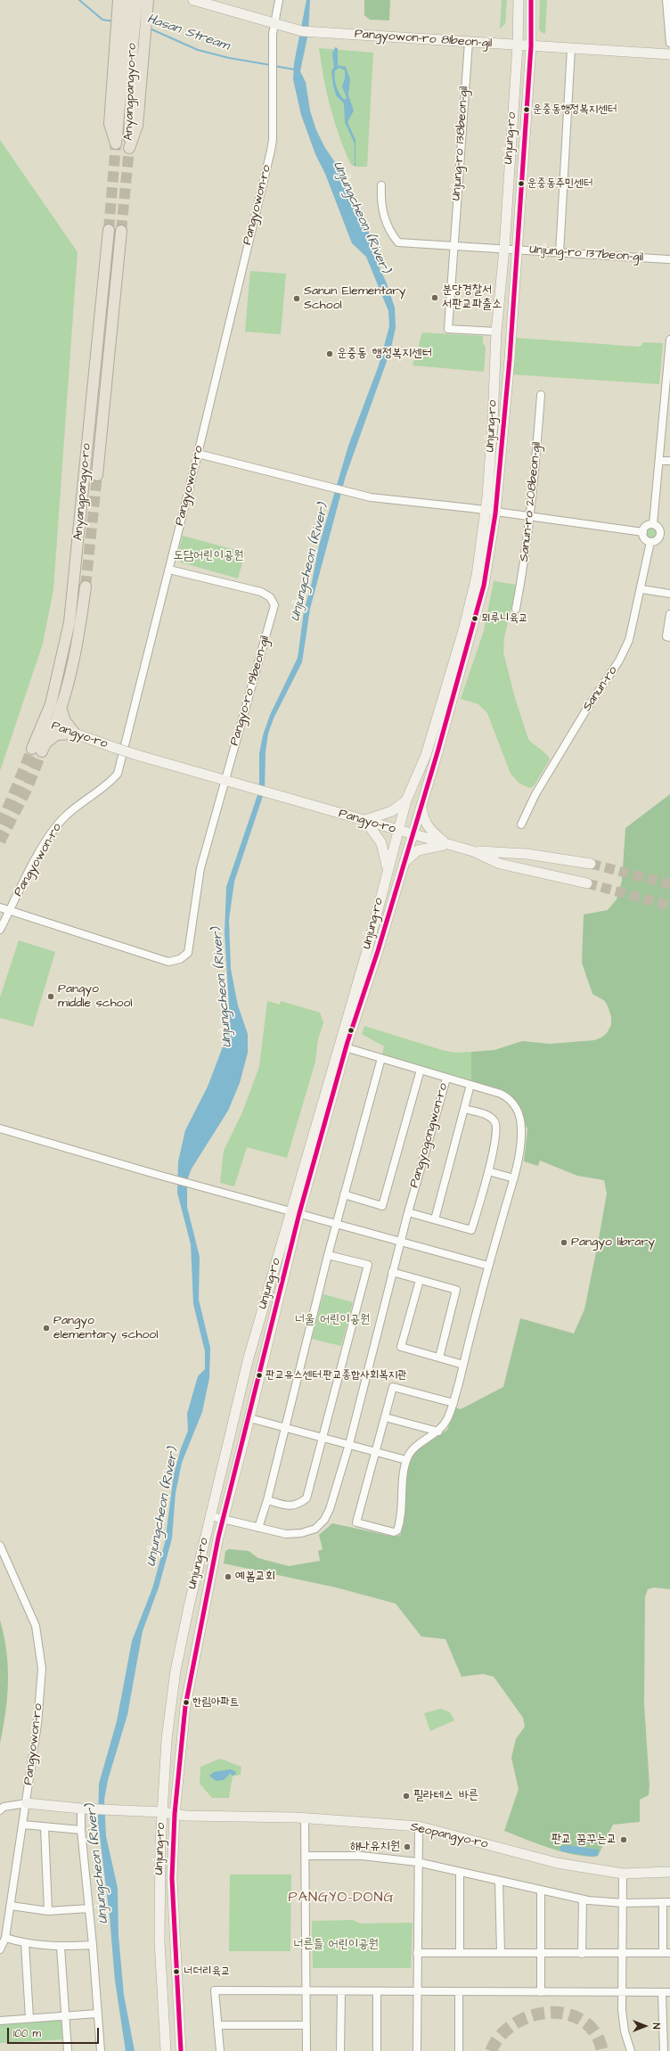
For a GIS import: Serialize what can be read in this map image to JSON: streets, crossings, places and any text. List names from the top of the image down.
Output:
{
  "streets": {
    "main road": [
      "Pangyowon-ro 81beon-gil",
      "Anyangpangyo-ro",
      "Unjung-ro",
      "Pangyo-ro",
      "Seopangyo-ro"
    ],
    "street": [
      "Unjung-ro 138beon-gil",
      "Pangyowon-ro",
      "Unjung-ro 137beon-gil",
      "Sanun-ro 208beon-gil",
      "Sanun-ro",
      "Pangyo-ro 19beon-gil",
      "Pangyogongwon-ro"
    ]
  },
  "crossings": [
    ["Pangyowon-ro 81beon-gil", "Unjung-ro"],
    ["Pangyowon-ro 81beon-gil", "Unjung-ro 138beon-gil"],
    ["Pangyowon-ro 81beon-gil", "Pangyowon-ro"],
    ["Anyangpangyo-ro", "Pangyo-ro"],
    ["Unjung-ro", "Unjung-ro 138beon-gil"],
    ["Unjung-ro", "Unjung-ro 137beon-gil"],
    ["Unjung-ro", "Pangyo-ro"],
    ["Unjung-ro", "Pangyogongwon-ro"],
    ["Unjung-ro", "Seopangyo-ro"],
    ["Pangyowon-ro", "Pangyo-ro 19beon-gil"],
    ["Pangyo-ro 19beon-gil", "Pangyo-ro"]
  ],
  "districts": ["PANGYO-DONG"],
  "water": ["Hasan Stream", "Unjungcheon (River)"],
  "parks": ["도담어린이공원", "너울 어린이공원", "너른들 어린이공원"],
  "places": [
    "운중동행정복지센터",
    "운중동주민센터",
    "분당경찰서 서판교파출소",
    "Sanun Elementary School",
    "운중동 행정복지센터",
    "뫼루니육교",
    "Pangyo middle school",
    "Pangyo library",
    "Pangyo elementary school",
    "판교유스센터.판교종합사회복지관",
    "예봄교회",
    "한림아파트",
    "필라테스 바른",
    "판교 꿈꾸는교",
    "해나유치원",
    "너더리육교"
  ],
  "scale_bar": "100 m",
  "north": "right"
}
